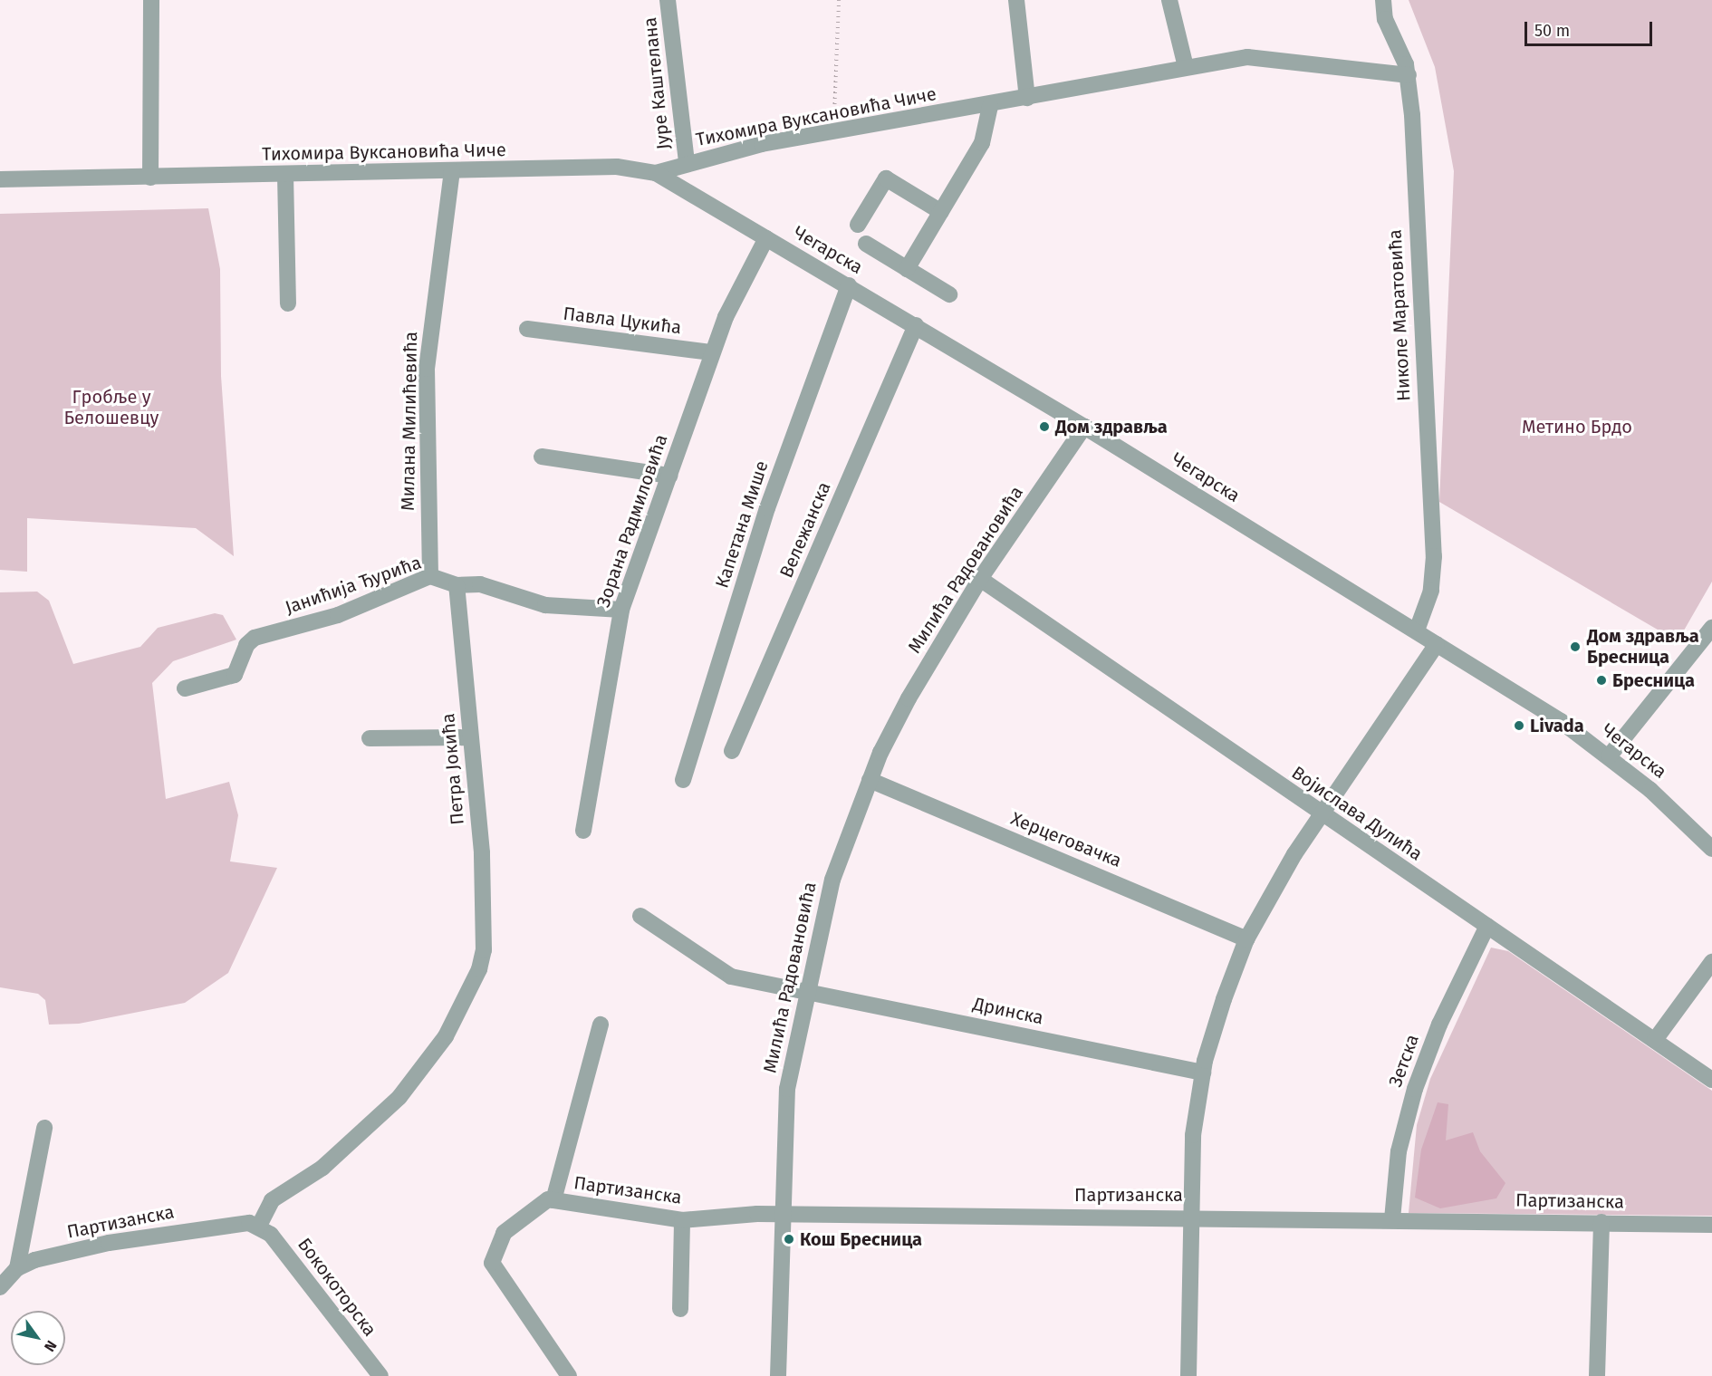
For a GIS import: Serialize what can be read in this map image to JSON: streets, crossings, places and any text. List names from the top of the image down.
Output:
{
  "streets": {
    "street": [
      "Јуре Каштелана",
      "Тихомира Вуксановића Чиче",
      "Чегарска",
      "Николе Маратовића",
      "Павла Цукића",
      "Милана Милићевића",
      "Зорана Радмиловића",
      "Капетана Мише",
      "Вележанска",
      "Милића Радовановића",
      "Јанићија Ђурића",
      "Петра Јокића",
      "Војислава Дулића",
      "Херцеговачка",
      "Дринска",
      "Зетска",
      "Партизанска",
      "Бококоторска"
    ]
  },
  "crossings": [
    ["Јуре Каштелана", "Тихомира Вуксановића Чиче"],
    ["Тихомира Вуксановића Чиче", "Чегарска"],
    ["Тихомира Вуксановића Чиче", "Николе Маратовића"],
    ["Тихомира Вуксановића Чиче", "Милана Милићевића"],
    ["Чегарска", "Николе Маратовића"],
    ["Чегарска", "Зорана Радмиловића"],
    ["Чегарска", "Капетана Мише"],
    ["Чегарска", "Вележанска"],
    ["Чегарска", "Милића Радовановића"],
    ["Павла Цукића", "Зорана Радмиловића"],
    ["Милана Милићевића", "Јанићија Ђурића"],
    ["Зорана Радмиловића", "Јанићија Ђурића"],
    ["Милића Радовановића", "Војислава Дулића"],
    ["Милића Радовановића", "Херцеговачка"],
    ["Милића Радовановића", "Дринска"],
    ["Милића Радовановића", "Партизанска"],
    ["Јанићија Ђурића", "Петра Јокића"],
    ["Петра Јокића", "Партизанска"],
    ["Петра Јокића", "Бококоторска"],
    ["Војислава Дулића", "Зетска"],
    ["Зетска", "Партизанска"],
    ["Партизанска", "Бококоторска"]
  ],
  "parks": ["Гробље у Белошевцу", "Метино Брдо"],
  "places": [
    "Дом здравља",
    "Дом здравља Бресница",
    "Бресница",
    "Livada",
    "Кош Бресница"
  ],
  "scale_bar": "50 m",
  "north": "bottom right"
}
